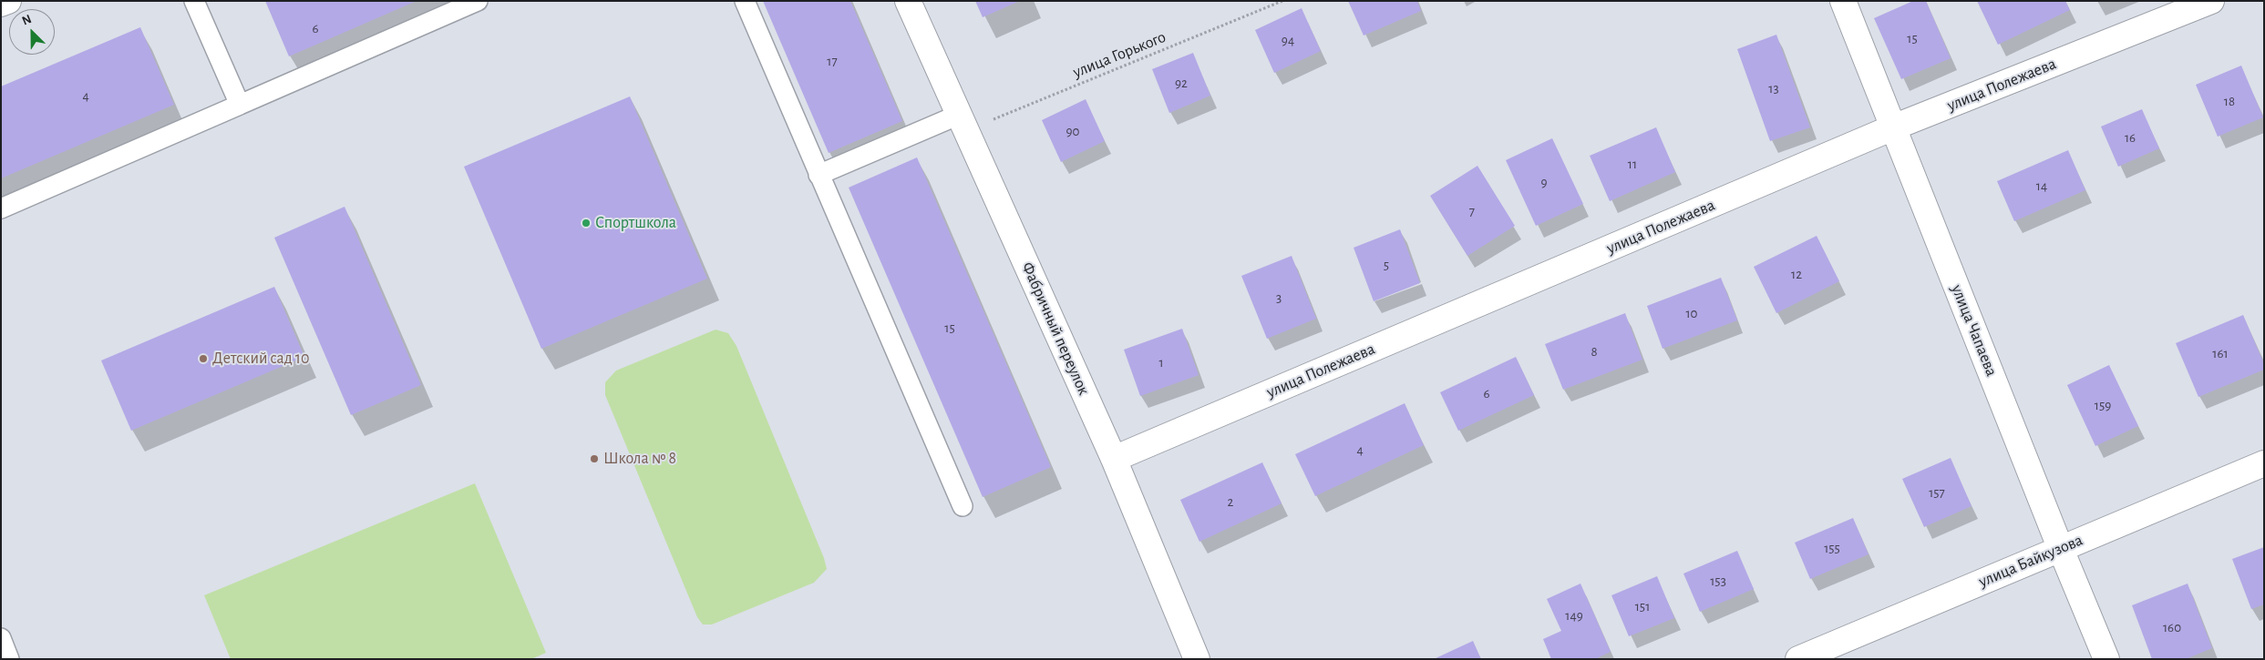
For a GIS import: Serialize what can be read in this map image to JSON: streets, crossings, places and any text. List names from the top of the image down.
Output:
{
  "streets": {
    "street": [
      "улица Полежаева",
      "Фабричный переулок",
      "улица Чапаева",
      "улица Байкузова"
    ],
    "path": ["улица Горького"]
  },
  "crossings": [
    ["улица Горького", "Фабричный переулок"],
    ["улица Полежаева", "Фабричный переулок"],
    ["улица Полежаева", "улица Чапаева"],
    ["улица Чапаева", "улица Байкузова"]
  ],
  "places": ["Спортшкола", "Детский сад 10", "Школа № 8"],
  "house_numbers": [
    "6",
    "15",
    "94",
    "17",
    "92",
    "13",
    "4",
    "18",
    "90",
    "16",
    "11",
    "9",
    "14",
    "7",
    "5",
    "12",
    "3",
    "10",
    "15",
    "8",
    "161",
    "1",
    "6",
    "159",
    "4",
    "157",
    "2",
    "155",
    "153",
    "151",
    "149",
    "160"
  ],
  "north": "top left"
}
